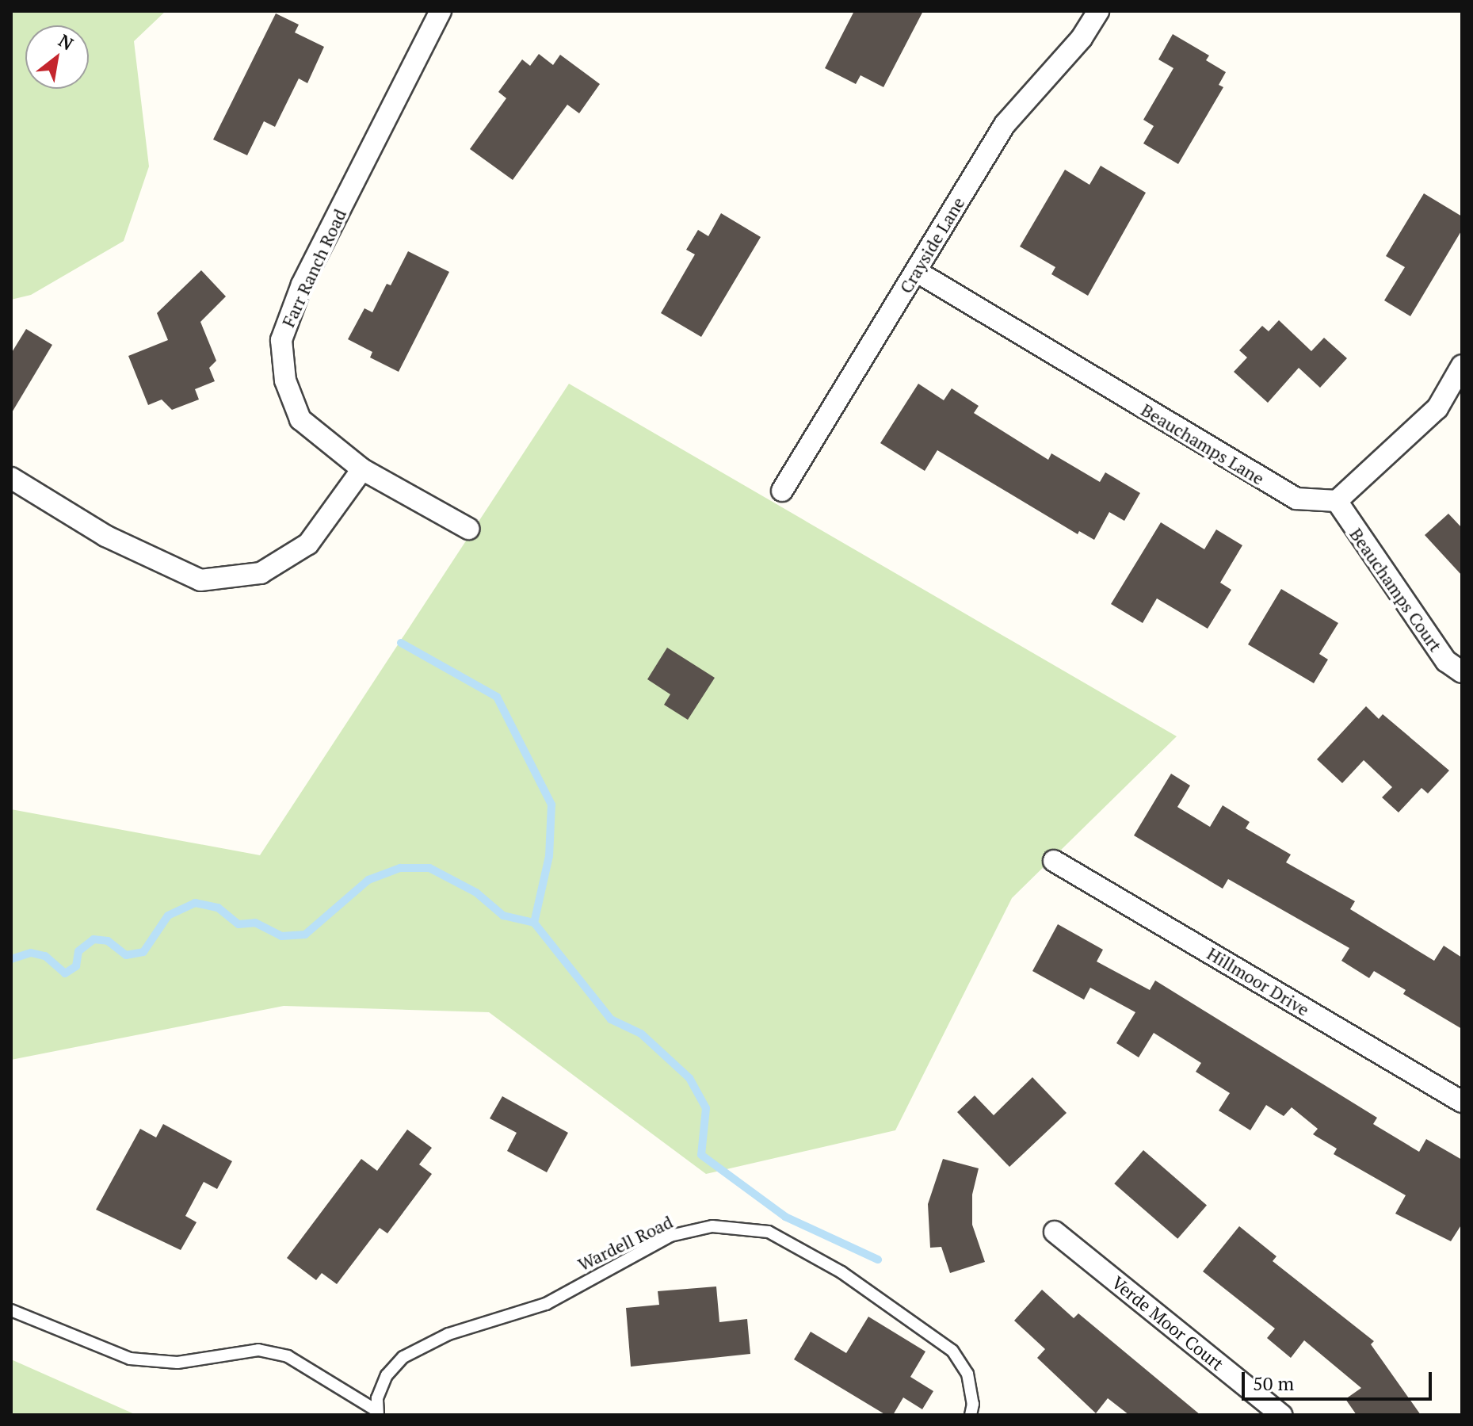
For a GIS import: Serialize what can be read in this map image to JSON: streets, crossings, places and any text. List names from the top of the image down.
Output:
{
  "streets": {
    "street": [
      "Crayside Lane",
      "Farr Ranch Road",
      "Beauchamps Lane",
      "Beauchamps Court",
      "Hillmoor Drive",
      "Verde Moor Court"
    ],
    "lane": ["Wardell Road"]
  },
  "crossings": [
    ["Crayside Lane", "Beauchamps Lane"],
    ["Beauchamps Lane", "Beauchamps Court"]
  ],
  "scale_bar": "50 m",
  "north": "top right"
}
